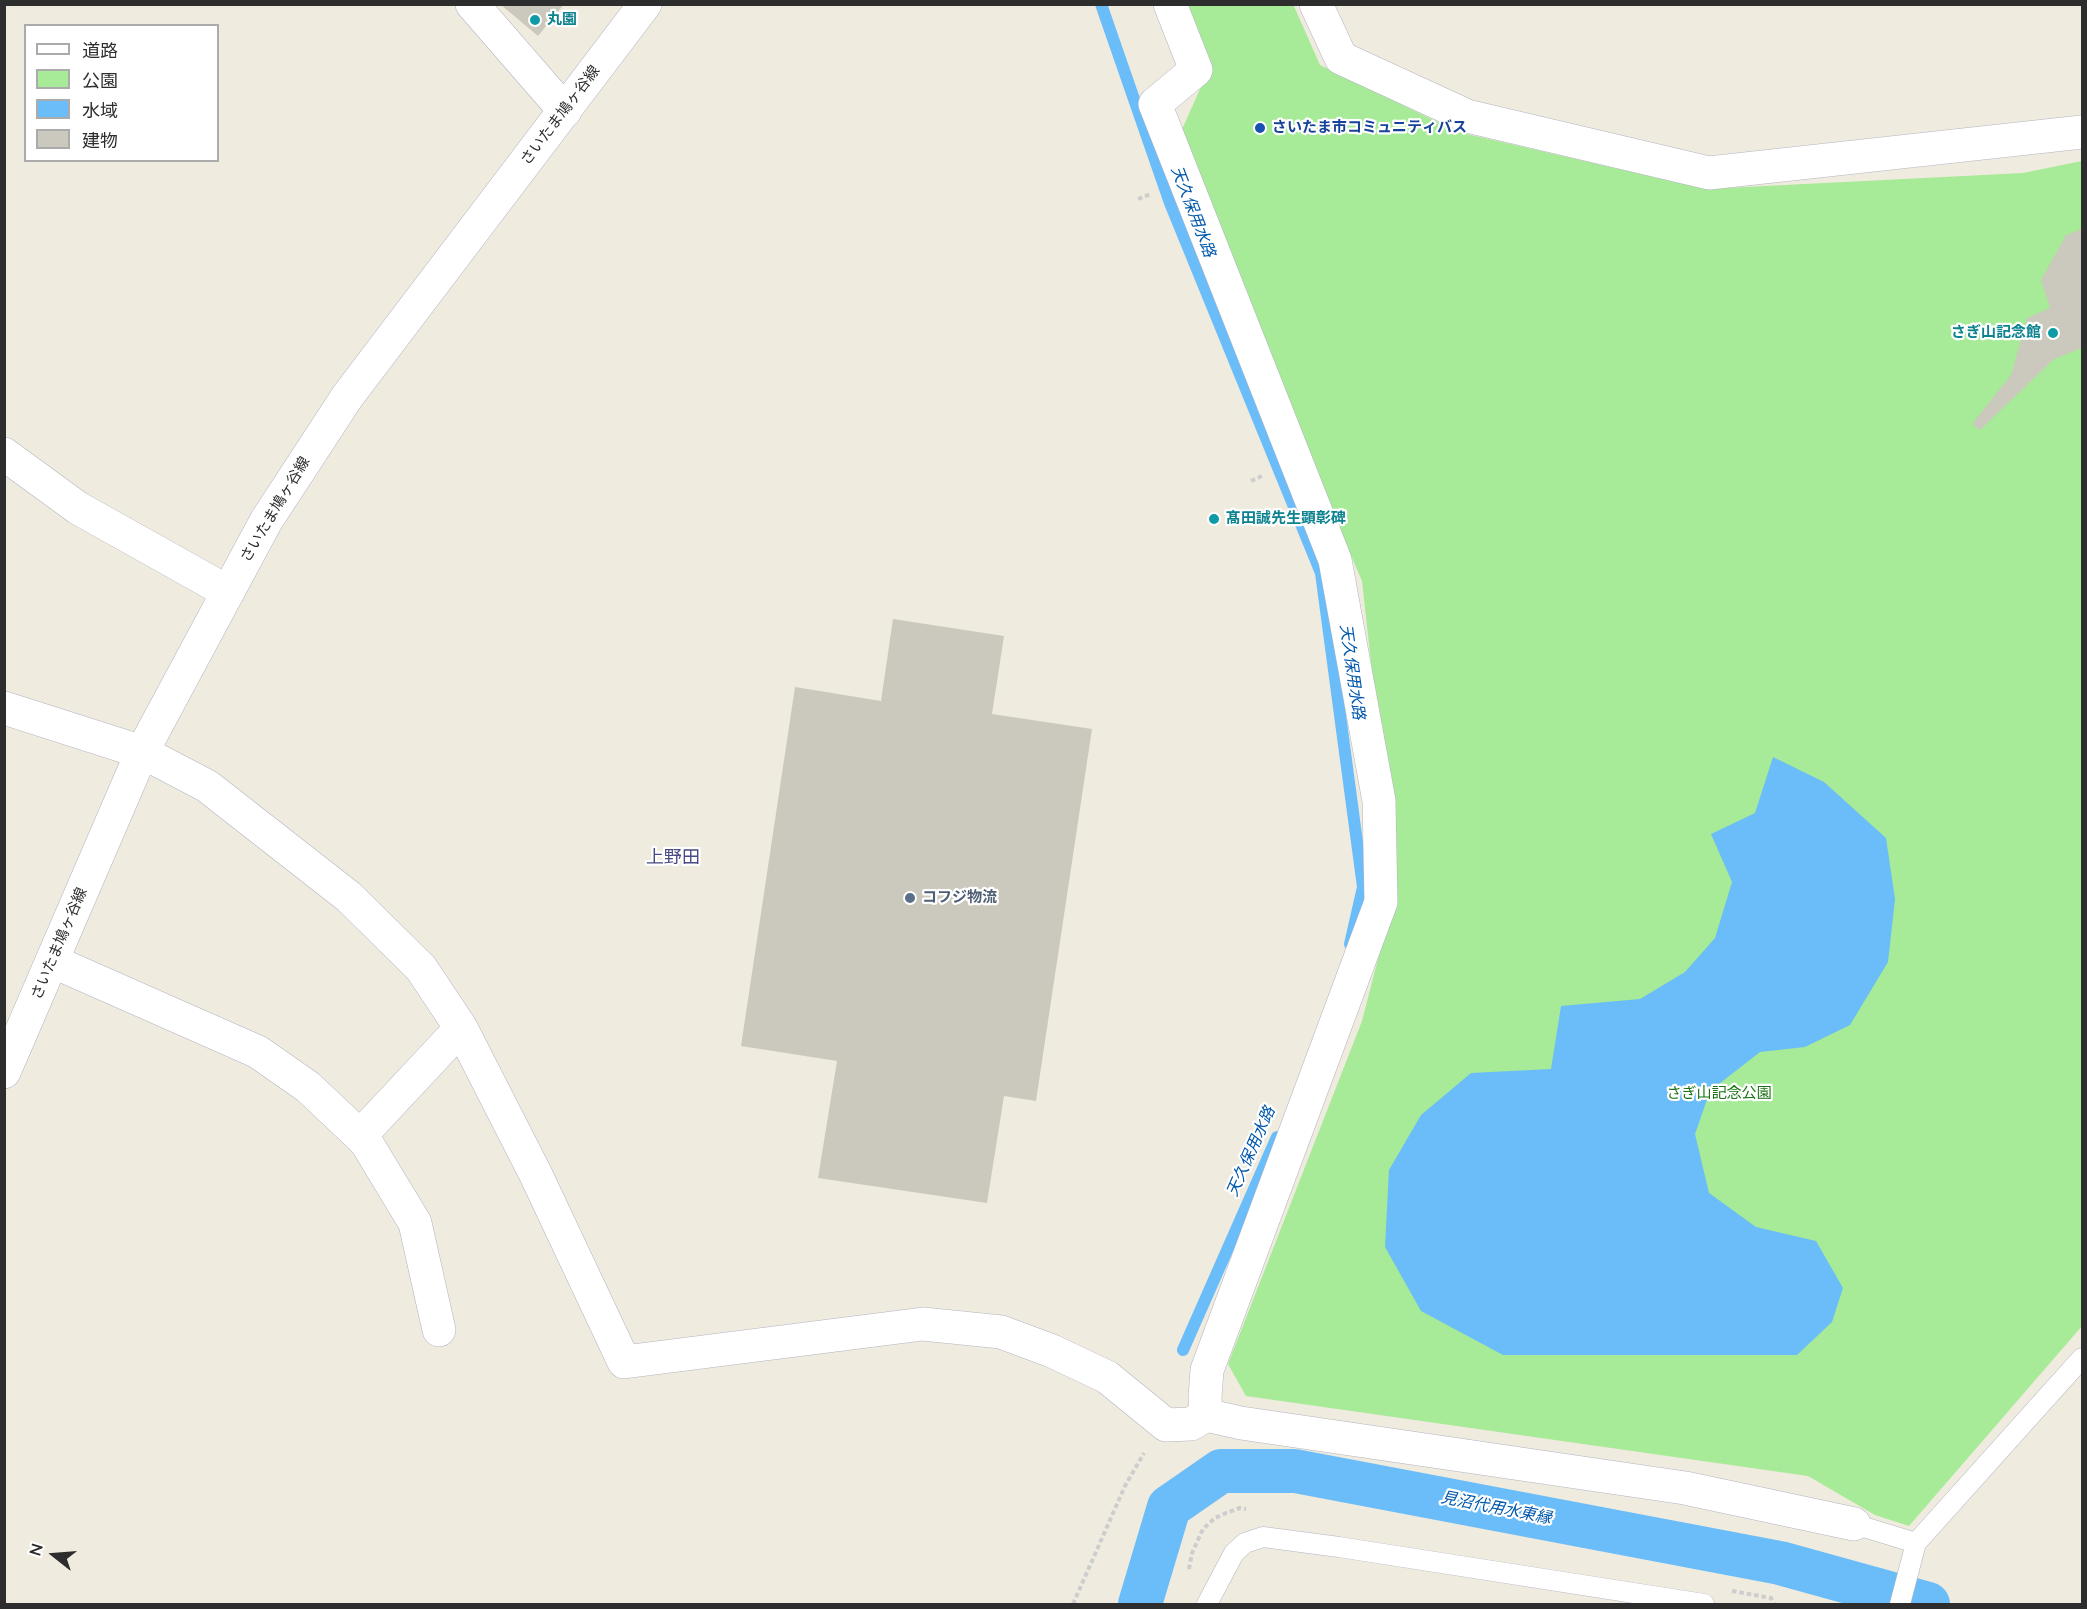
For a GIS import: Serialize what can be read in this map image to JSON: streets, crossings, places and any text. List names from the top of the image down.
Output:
{
  "streets": {
    "street": ["さいたま鳩ヶ谷線"]
  },
  "districts": ["上野田"],
  "water": ["天久保用水路", "見沼代用水東縁"],
  "parks": ["さぎ山記念公園"],
  "places": [
    "丸園",
    "さいたま市コミュニティバス",
    "さぎ山記念館",
    "髙田誠先生顕彰碑",
    "コフジ物流"
  ],
  "legend": [
    "道路",
    "公園",
    "水域",
    "建物"
  ],
  "north": "left"
}
